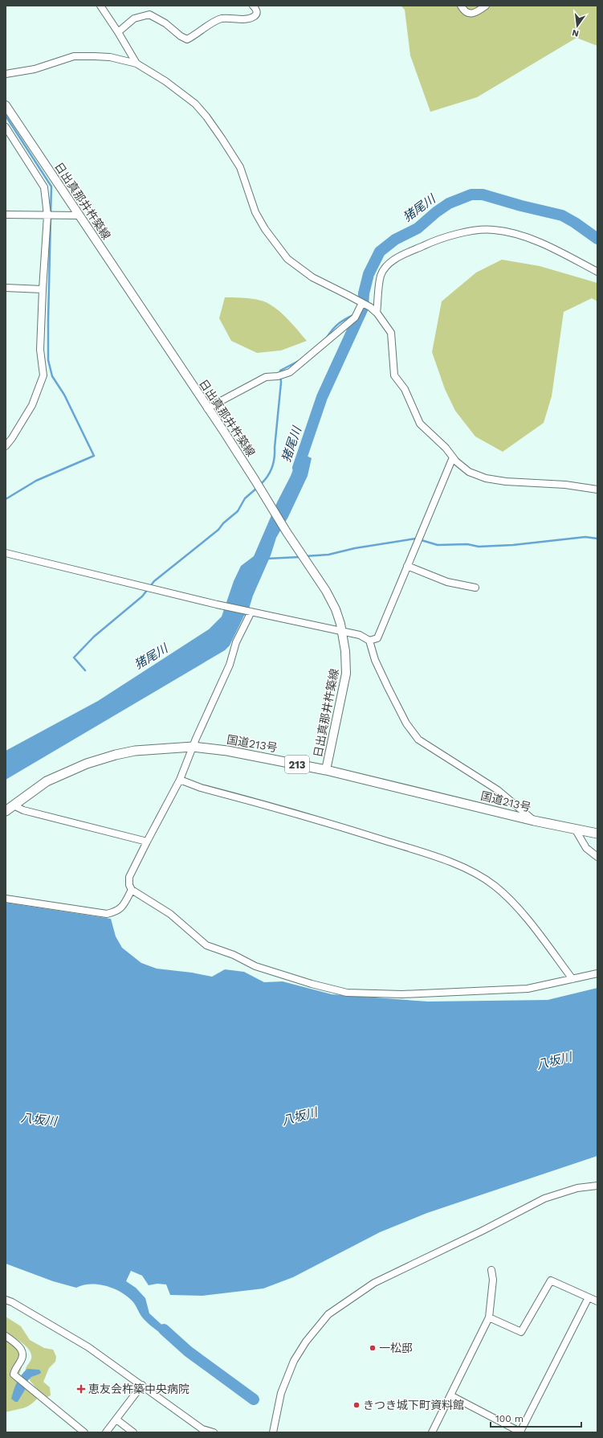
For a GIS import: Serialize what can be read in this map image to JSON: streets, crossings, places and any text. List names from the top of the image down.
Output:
{
  "streets": {
    "highway": ["国道213号", "213"],
    "main road": ["日出真那井杵築線"]
  },
  "crossings": [
    ["日出真那井杵築線", "国道213号"]
  ],
  "water": ["猪尾川", "八坂川"],
  "places": {
    "other": ["一松邸", "きつき城下町資料館"],
    "health": ["恵友会杵築中央病院"]
  },
  "scale_bar": "100 m",
  "north": "bottom"
}
